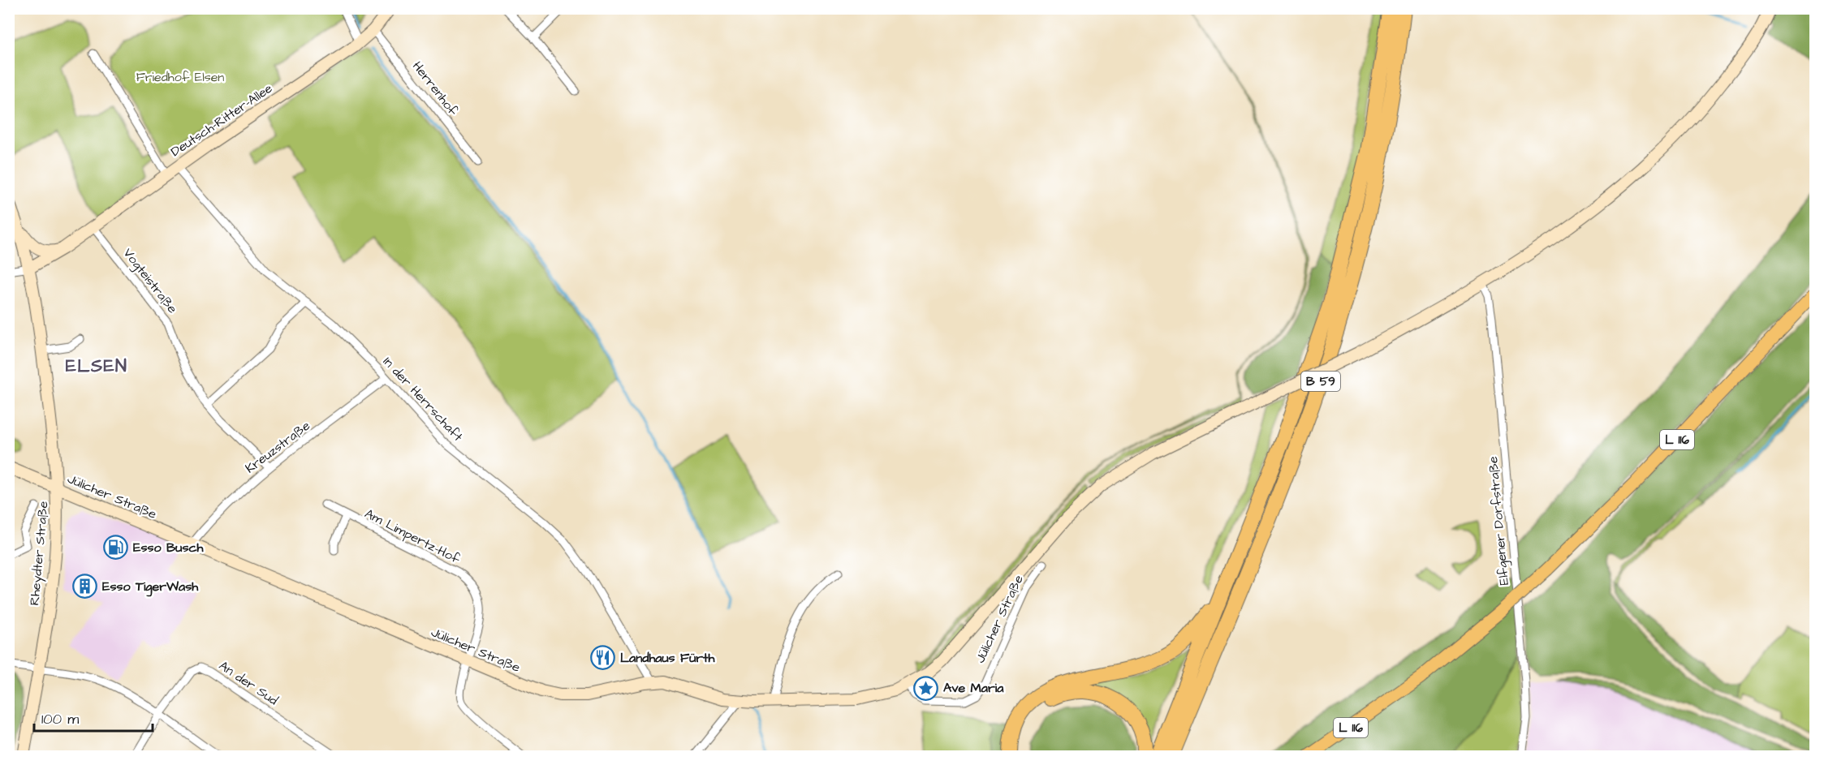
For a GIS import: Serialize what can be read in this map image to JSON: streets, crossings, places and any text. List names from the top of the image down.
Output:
{
  "streets": {
    "highway": ["B 59"],
    "main road": ["L 116"],
    "street": [
      "Herrenhof",
      "Deutsch-Ritter-Allee",
      "Vogteistraße",
      "In der Herrschaft",
      "Kreuzstraße",
      "Jülicher Straße",
      "Elfgener Dorfstraße",
      "Am Limpertz-Hof",
      "Rheydter Straße",
      "An der Sud"
    ]
  },
  "crossings": [
    ["Herrenhof", "Deutsch-Ritter-Allee"],
    ["Deutsch-Ritter-Allee", "Vogteistraße"],
    ["Deutsch-Ritter-Allee", "In der Herrschaft"],
    ["Deutsch-Ritter-Allee", "Rheydter Straße"],
    ["Vogteistraße", "Kreuzstraße"],
    ["In der Herrschaft", "Kreuzstraße"],
    ["In der Herrschaft", "Jülicher Straße"],
    ["Kreuzstraße", "Jülicher Straße"],
    ["Jülicher Straße", "Am Limpertz-Hof"],
    ["Jülicher Straße", "Rheydter Straße"]
  ],
  "districts": ["ELSEN"],
  "parks": ["Friedhof Elsen"],
  "places": {
    "fuel station": ["Esso Busch"],
    "building": ["Esso TigerWash"],
    "restaurant": ["Landhaus Fürth"],
    "place": ["Ave Maria"]
  },
  "scale_bar": "100 m"
}
